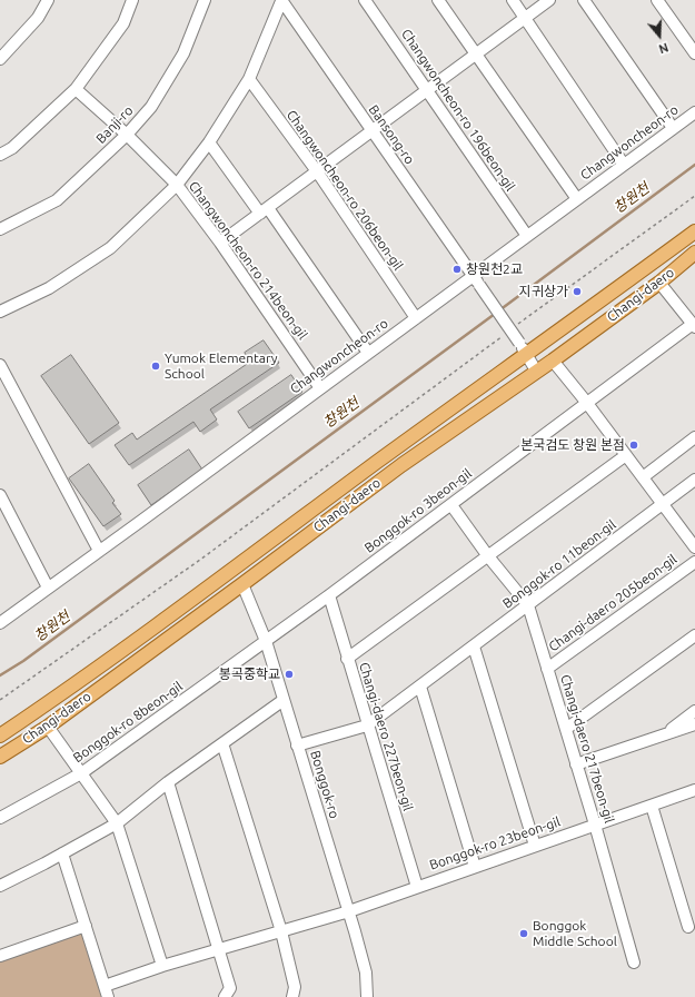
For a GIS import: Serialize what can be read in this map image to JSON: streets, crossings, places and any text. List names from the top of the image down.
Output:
{
  "streets": {
    "main road": ["Changi-daero"],
    "street": [
      "Changwoncheon-ro 196beon-gil",
      "Banji-ro",
      "Bansong-ro",
      "Changwoncheon-ro",
      "Changwoncheon-ro 206beon-gil",
      "Changwoncheon-ro 214beon-gil",
      "Bonggok-ro 3beon-gil",
      "Bonggok-ro 11beon-gil",
      "Changi-daero 205beon-gil",
      "Bonggok-ro 8beon-gil",
      "Changi-daero 227beon-gil",
      "Changi-daero 217beon-gil",
      "Bonggok-ro",
      "Bonggok-ro 23beon-gil"
    ]
  },
  "crossings": [
    ["Changwoncheon-ro 196beon-gil", "Changwoncheon-ro"],
    ["Banji-ro", "Changwoncheon-ro 214beon-gil"],
    ["Bansong-ro", "Changwoncheon-ro"],
    ["Bansong-ro", "Changi-daero"],
    ["Changwoncheon-ro", "Changwoncheon-ro 206beon-gil"],
    ["Changwoncheon-ro", "Changwoncheon-ro 214beon-gil"],
    ["Changi-daero", "Bonggok-ro"],
    ["Bonggok-ro 3beon-gil", "Bonggok-ro 8beon-gil"],
    ["Bonggok-ro 3beon-gil", "Changi-daero 227beon-gil"],
    ["Bonggok-ro 3beon-gil", "Changi-daero 217beon-gil"],
    ["Bonggok-ro 3beon-gil", "Bonggok-ro"],
    ["Bonggok-ro 11beon-gil", "Changi-daero 227beon-gil"],
    ["Bonggok-ro 11beon-gil", "Changi-daero 217beon-gil"],
    ["Bonggok-ro 11beon-gil", "Bonggok-ro"],
    ["Changi-daero 205beon-gil", "Changi-daero 217beon-gil"],
    ["Bonggok-ro 8beon-gil", "Bonggok-ro"],
    ["Changi-daero 227beon-gil", "Bonggok-ro 23beon-gil"],
    ["Changi-daero 217beon-gil", "Bonggok-ro 23beon-gil"],
    ["Bonggok-ro", "Bonggok-ro 23beon-gil"]
  ],
  "water": ["창원천"],
  "places": [
    "창원천2교",
    "지귀상가",
    "Yumok Elementary School",
    "본국검도 창원 본점",
    "봉곡중학교",
    "Bonggok Middle School"
  ],
  "north": "bottom"
}
